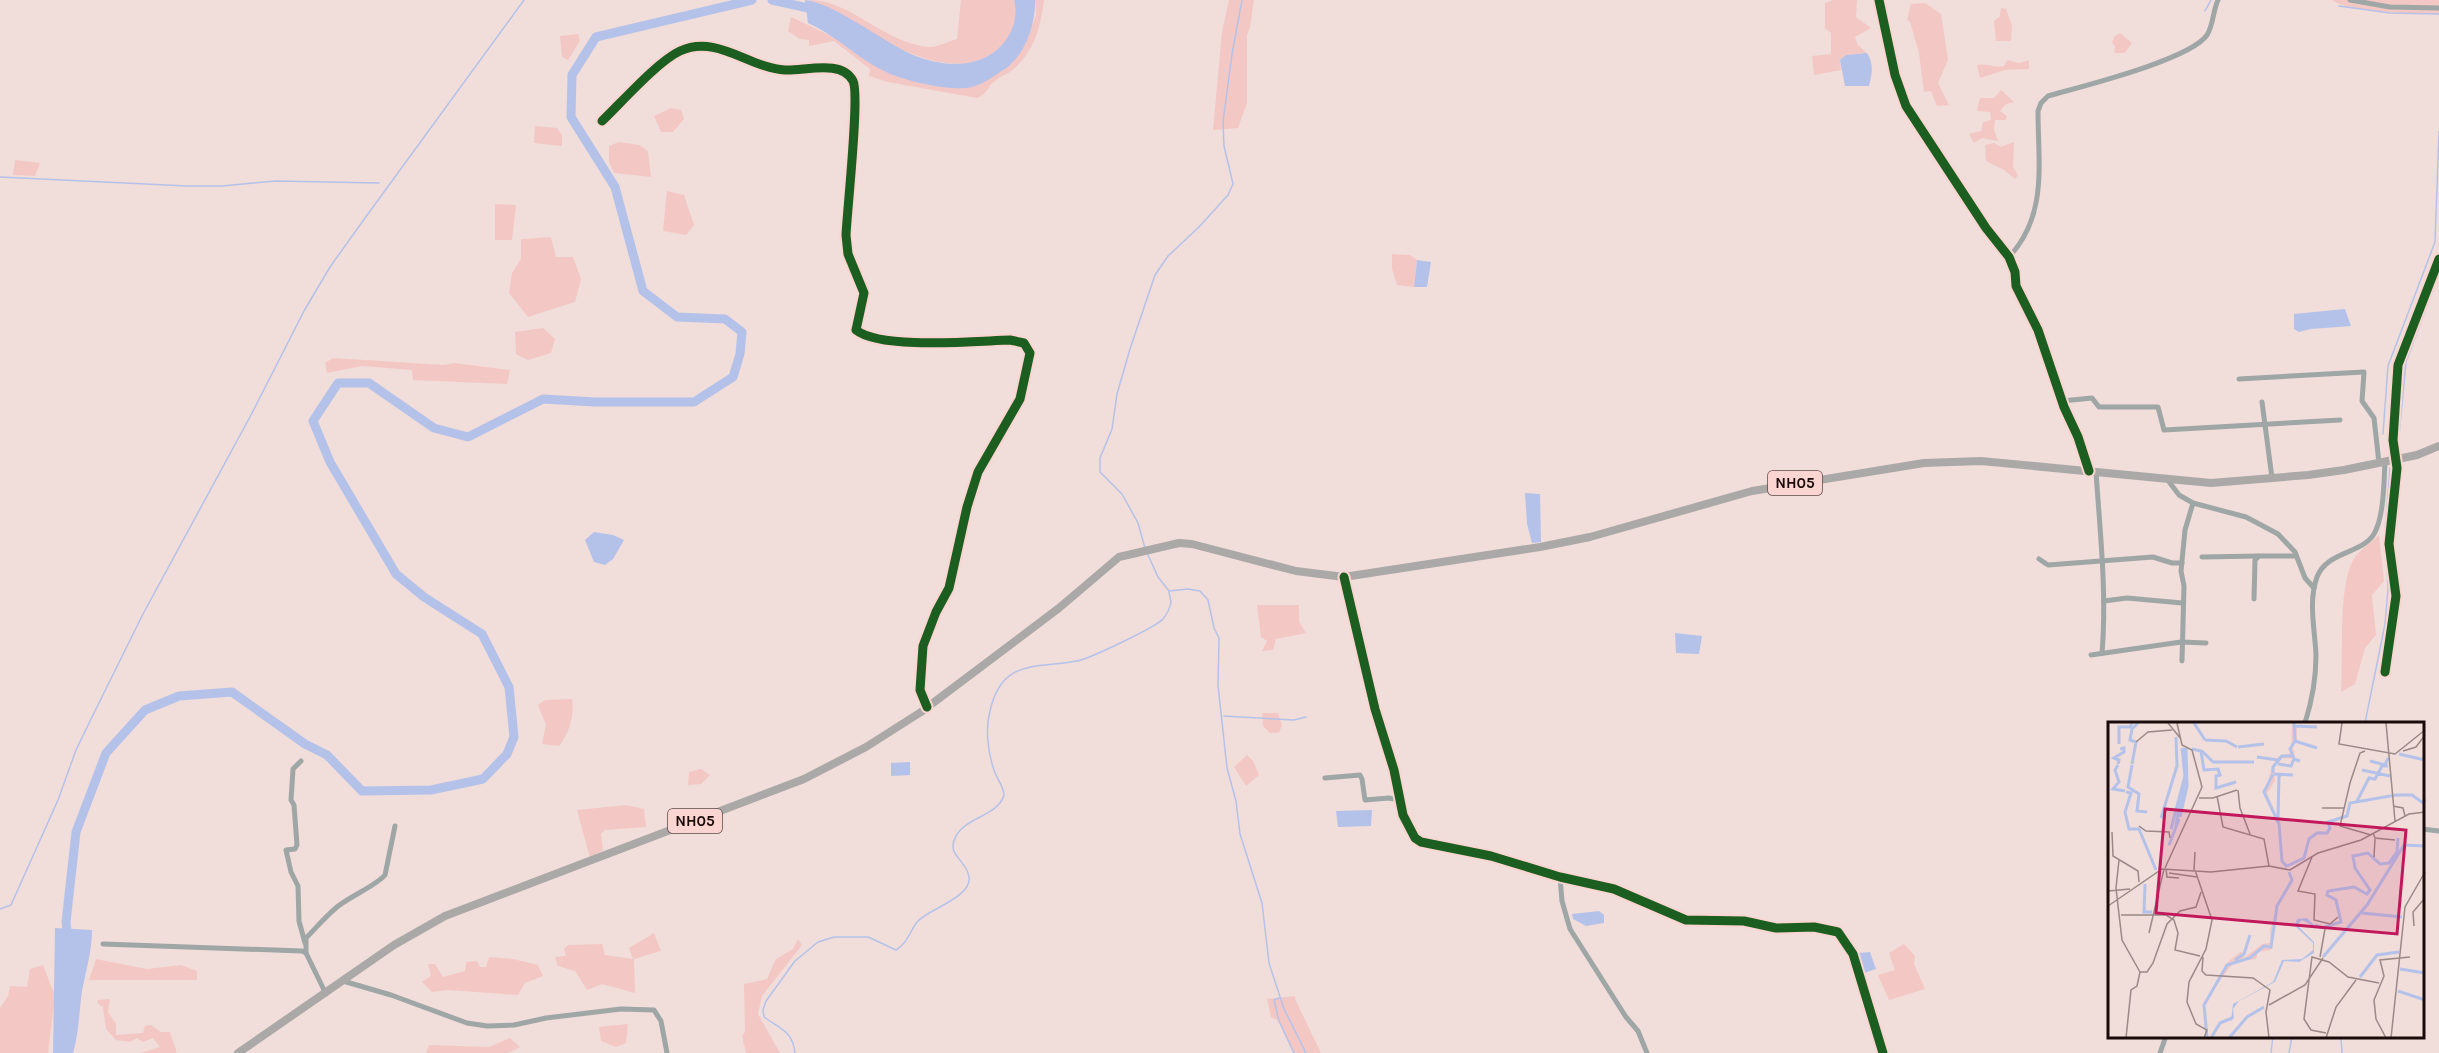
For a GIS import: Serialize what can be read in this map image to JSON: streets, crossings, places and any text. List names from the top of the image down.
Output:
{
  "streets": {
    "main road": ["NH05"]
  }
}
